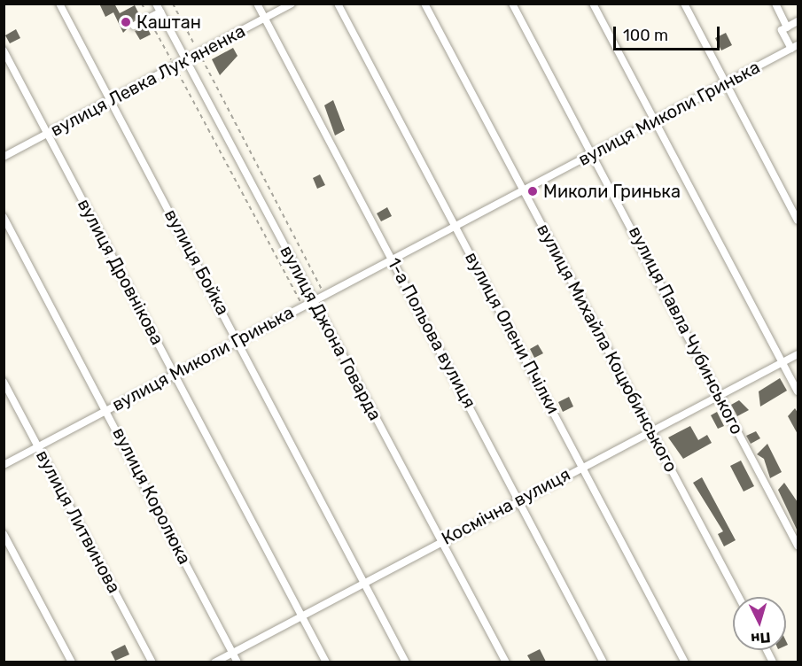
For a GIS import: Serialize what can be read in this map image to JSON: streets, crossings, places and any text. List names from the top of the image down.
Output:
{
  "streets": {
    "street": [
      "вулиця Левка Лук'яненка",
      "вулиця Миколи Гринька",
      "вулиця Бойка",
      "вулиця Дровнікова",
      "вулиця Павла Чубинського",
      "вулиця Джона Говарда",
      "1-а Польова вулиця",
      "вулиця Олени Пчілки",
      "вулиця Михайла Коцюбинського",
      "вулиця Королюка",
      "Космічна вулиця",
      "вулиця Литвинова"
    ]
  },
  "crossings": [
    ["вулиця Левка Лук'яненка", "вулиця Бойка"],
    ["вулиця Левка Лук'яненка", "вулиця Дровнікова"],
    ["вулиця Левка Лук'яненка", "вулиця Джона Говарда"],
    ["вулиця Левка Лук'яненка", "1-а Польова вулиця"],
    ["вулиця Миколи Гринька", "вулиця Бойка"],
    ["вулиця Миколи Гринька", "вулиця Дровнікова"],
    ["вулиця Миколи Гринька", "вулиця Павла Чубинського"],
    ["вулиця Миколи Гринька", "вулиця Джона Говарда"],
    ["вулиця Миколи Гринька", "1-а Польова вулиця"],
    ["вулиця Миколи Гринька", "вулиця Олени Пчілки"],
    ["вулиця Миколи Гринька", "вулиця Михайла Коцюбинського"],
    ["вулиця Миколи Гринька", "вулиця Королюка"],
    ["вулиця Миколи Гринька", "вулиця Литвинова"],
    ["вулиця Бойка", "Космічна вулиця"],
    ["вулиця Дровнікова", "Космічна вулиця"],
    ["вулиця Павла Чубинського", "Космічна вулиця"],
    ["вулиця Джона Говарда", "Космічна вулиця"],
    ["1-а Польова вулиця", "Космічна вулиця"],
    ["вулиця Олени Пчілки", "Космічна вулиця"],
    ["вулиця Михайла Коцюбинського", "Космічна вулиця"],
    ["вулиця Королюка", "Космічна вулиця"]
  ],
  "places": ["Каштан", "Миколи Гринька"],
  "scale_bar": "100 m",
  "north": "bottom"
}
